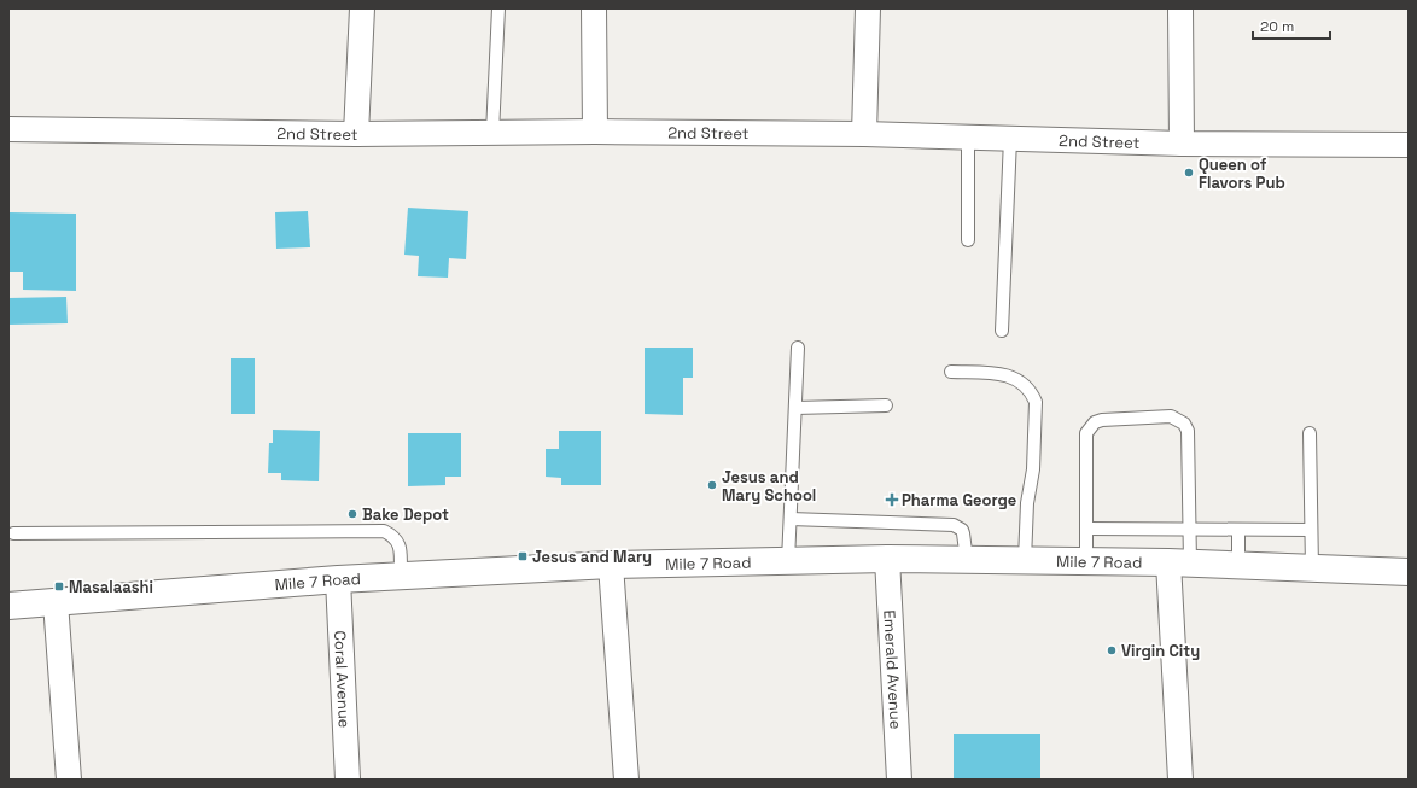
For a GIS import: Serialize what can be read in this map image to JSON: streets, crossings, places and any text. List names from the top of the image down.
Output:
{
  "streets": {
    "street": [
      "2nd Street",
      "Mile 7 Road",
      "Emerald Avenue",
      "Coral Avenue"
    ]
  },
  "crossings": [
    ["Mile 7 Road", "Emerald Avenue"],
    ["Mile 7 Road", "Coral Avenue"]
  ],
  "places": {
    "other": [
      "Queen of Flavors Pub",
      "Jesus and Mary School",
      "Bake Depot",
      "Virgin City"
    ],
    "health": ["Pharma George"],
    "transit": ["Jesus and Mary", "Masalaashi"]
  },
  "scale_bar": "20 m"
}
